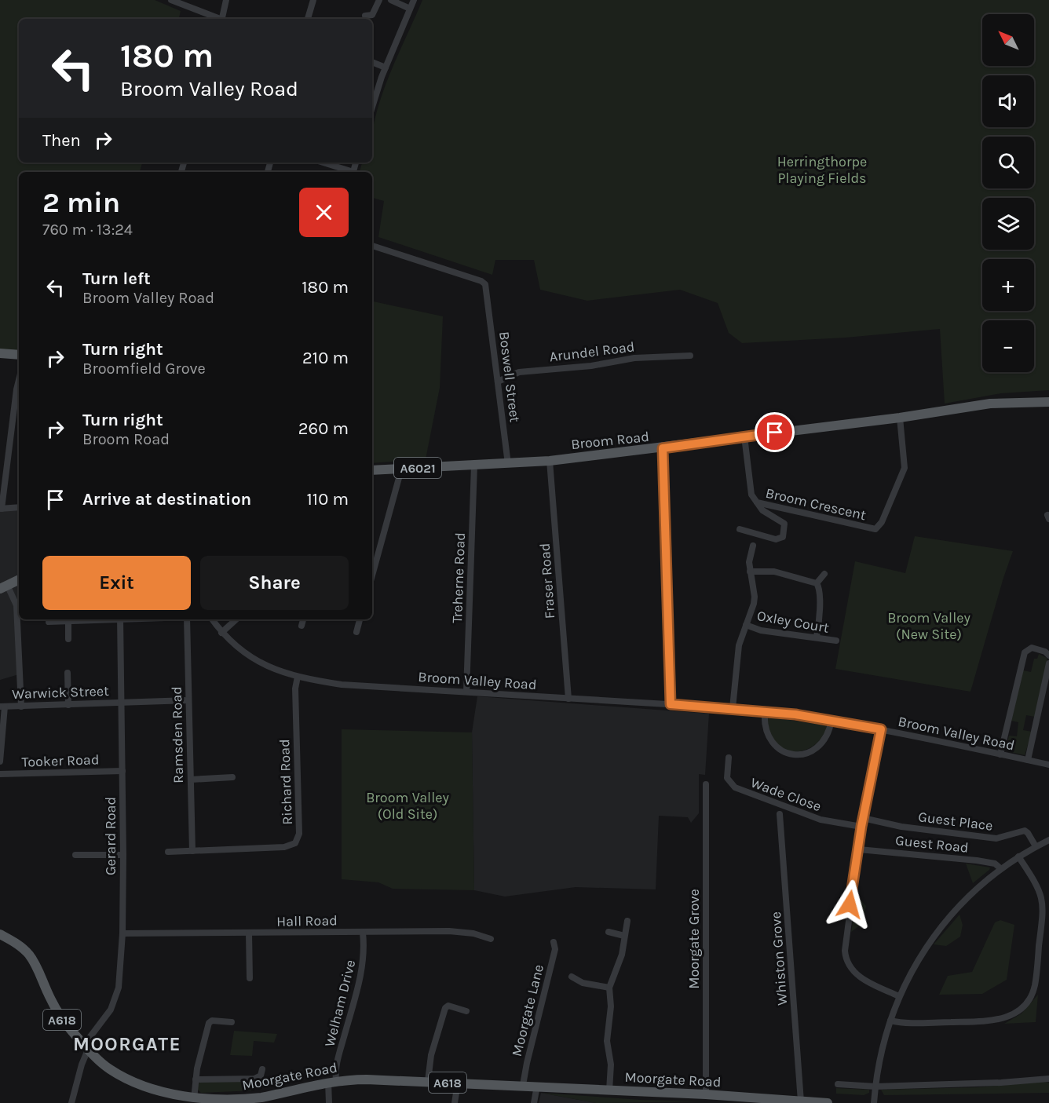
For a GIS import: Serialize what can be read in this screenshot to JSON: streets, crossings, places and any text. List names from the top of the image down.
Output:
{
  "streets": {
    "main road": [
      "Broom Road",
      "A6021",
      "A618",
      "Moorgate Road"
    ],
    "street": [
      "Arundel Road",
      "Boswell Street",
      "Broom Crescent",
      "Treherne Road",
      "Fraser Road",
      "Oxley Court",
      "Broom Valley Road",
      "Warwick Street",
      "Ramsden Road",
      "Tooker Road",
      "Richard Road",
      "Wade Close",
      "Guest Place",
      "Gerard Road",
      "Guest Road",
      "Hall Road",
      "Moorgate Grove",
      "Whiston Grove",
      "Welham Drive",
      "Moorgate Lane"
    ]
  },
  "crossings": [
    ["Arundel Road", "Boswell Street"],
    ["Boswell Street", "Broom Road"],
    ["Broom Road", "Broom Crescent"],
    ["Broom Road", "Treherne Road"],
    ["Broom Road", "Fraser Road"],
    ["Treherne Road", "Broom Valley Road"],
    ["Fraser Road", "Broom Valley Road"],
    ["Broom Valley Road", "Richard Road"],
    ["Warwick Street", "Ramsden Road"],
    ["Warwick Street", "Gerard Road"],
    ["Ramsden Road", "Richard Road"],
    ["Tooker Road", "Gerard Road"],
    ["Gerard Road", "Hall Road"],
    ["Gerard Road", "Moorgate Road"],
    ["Hall Road", "Welham Drive"],
    ["Moorgate Grove", "Moorgate Road"],
    ["Whiston Grove", "Moorgate Road"],
    ["Welham Drive", "Moorgate Road"],
    ["Moorgate Lane", "Moorgate Road"]
  ],
  "districts": ["MOORGATE"],
  "parks": ["Herringthorpe Playing Fields", "Broom Valley (New Site)", "Broom Valley (Old Site)"],
  "north": "top left",
  "page": {
    "map_buttons": ["+", "−"],
    "turn": ["180 m", "Broom Valley Road"],
    "then": "Then",
    "heading": ["2 min", "760 m · 13:24"],
    "list": [
      {
        "name": "Turn left",
        "note": "Broom Valley Road",
        "value": "180 m"
      },
      {
        "name": "Turn right",
        "note": "Broomfield Grove",
        "value": "210 m"
      },
      {
        "name": "Turn right",
        "note": "Broom Road",
        "value": "260 m"
      },
      {
        "name": "Arrive at destination",
        "value": "110 m"
      }
    ],
    "buttons": ["Exit", "Share"]
  }
}
